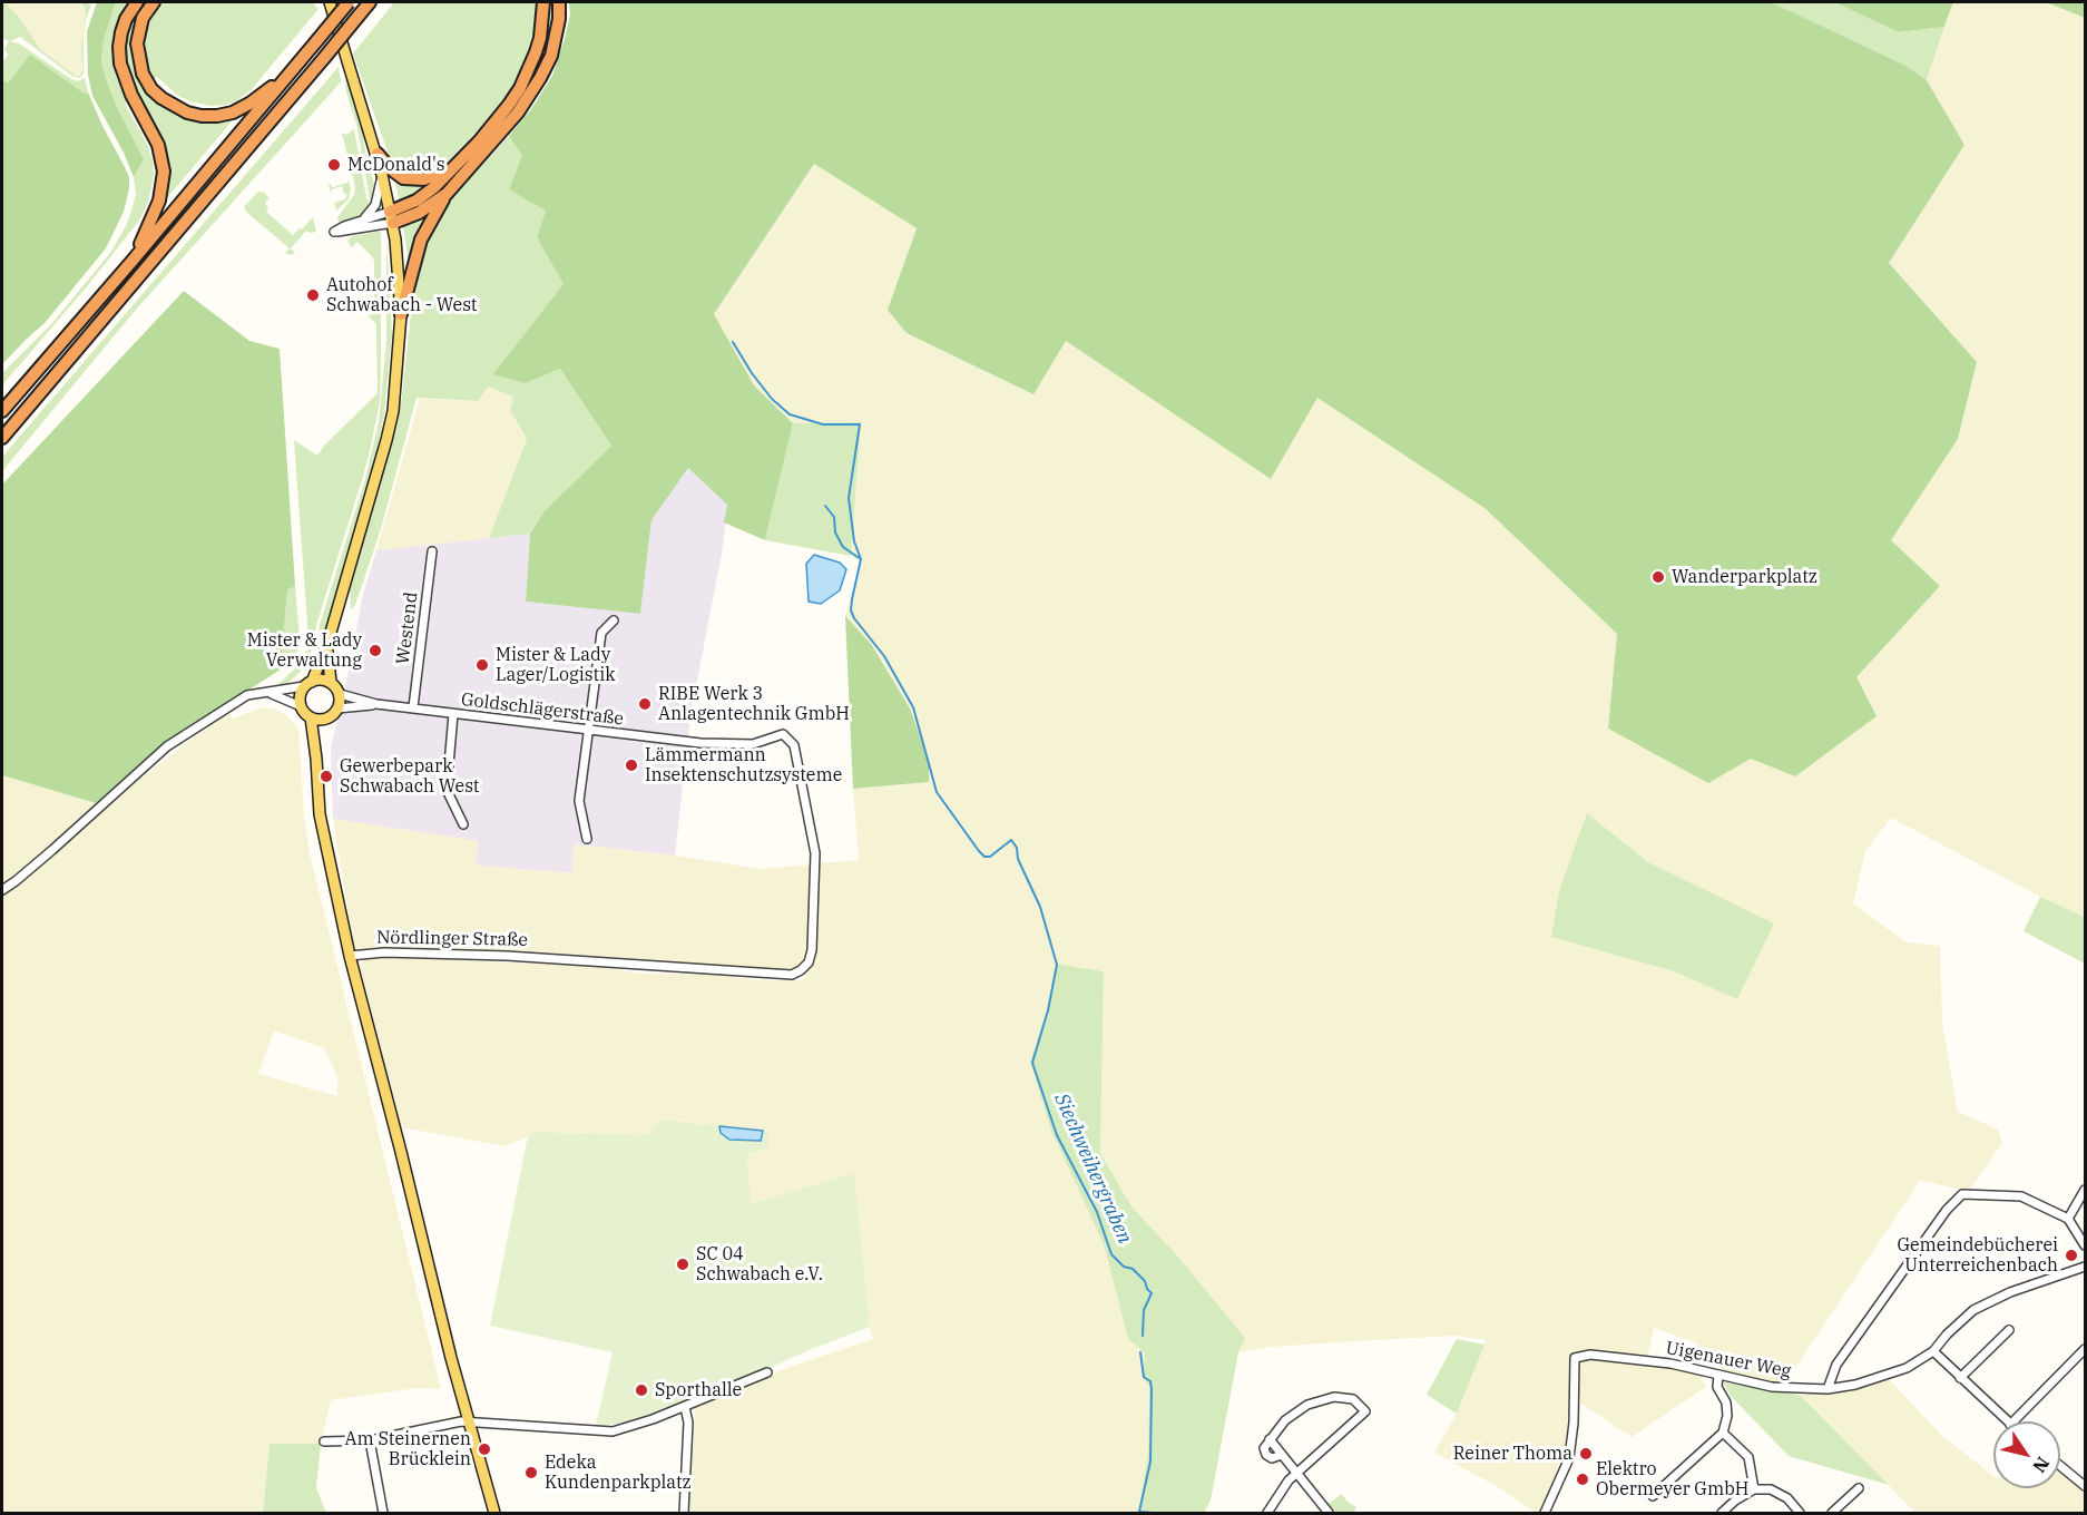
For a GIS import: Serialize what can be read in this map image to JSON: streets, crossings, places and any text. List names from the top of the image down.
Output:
{
  "streets": {
    "main road": ["Nördlinger Straße"],
    "street": ["Westend", "Goldschlägerstraße", "Uigenauer Weg"]
  },
  "crossings": [
    ["Westend", "Goldschlägerstraße"],
    ["Goldschlägerstraße", "Nördlinger Straße"]
  ],
  "water": ["Siechweihergraben"],
  "places": [
    "McDonald's",
    "Autohof Schwabach - West",
    "Wanderparkplatz",
    "Mister & Lady Verwaltung",
    "Mister & Lady Lager/Logistik",
    "RIBE Werk 3 Anlagentechnik GmbH",
    "Lämmermann Insektenschutzsysteme",
    "Gewerbepark Schwabach West",
    "Gemeindebücherei Unterreichenbach",
    "SC 04 Schwabach e.V.",
    "Sporthalle",
    "Am Steinernen Brücklein",
    "Reiner Thoma",
    "Edeka Kundenparkplatz",
    "Elektro Obermeyer GmbH"
  ],
  "north": "bottom right"
}
